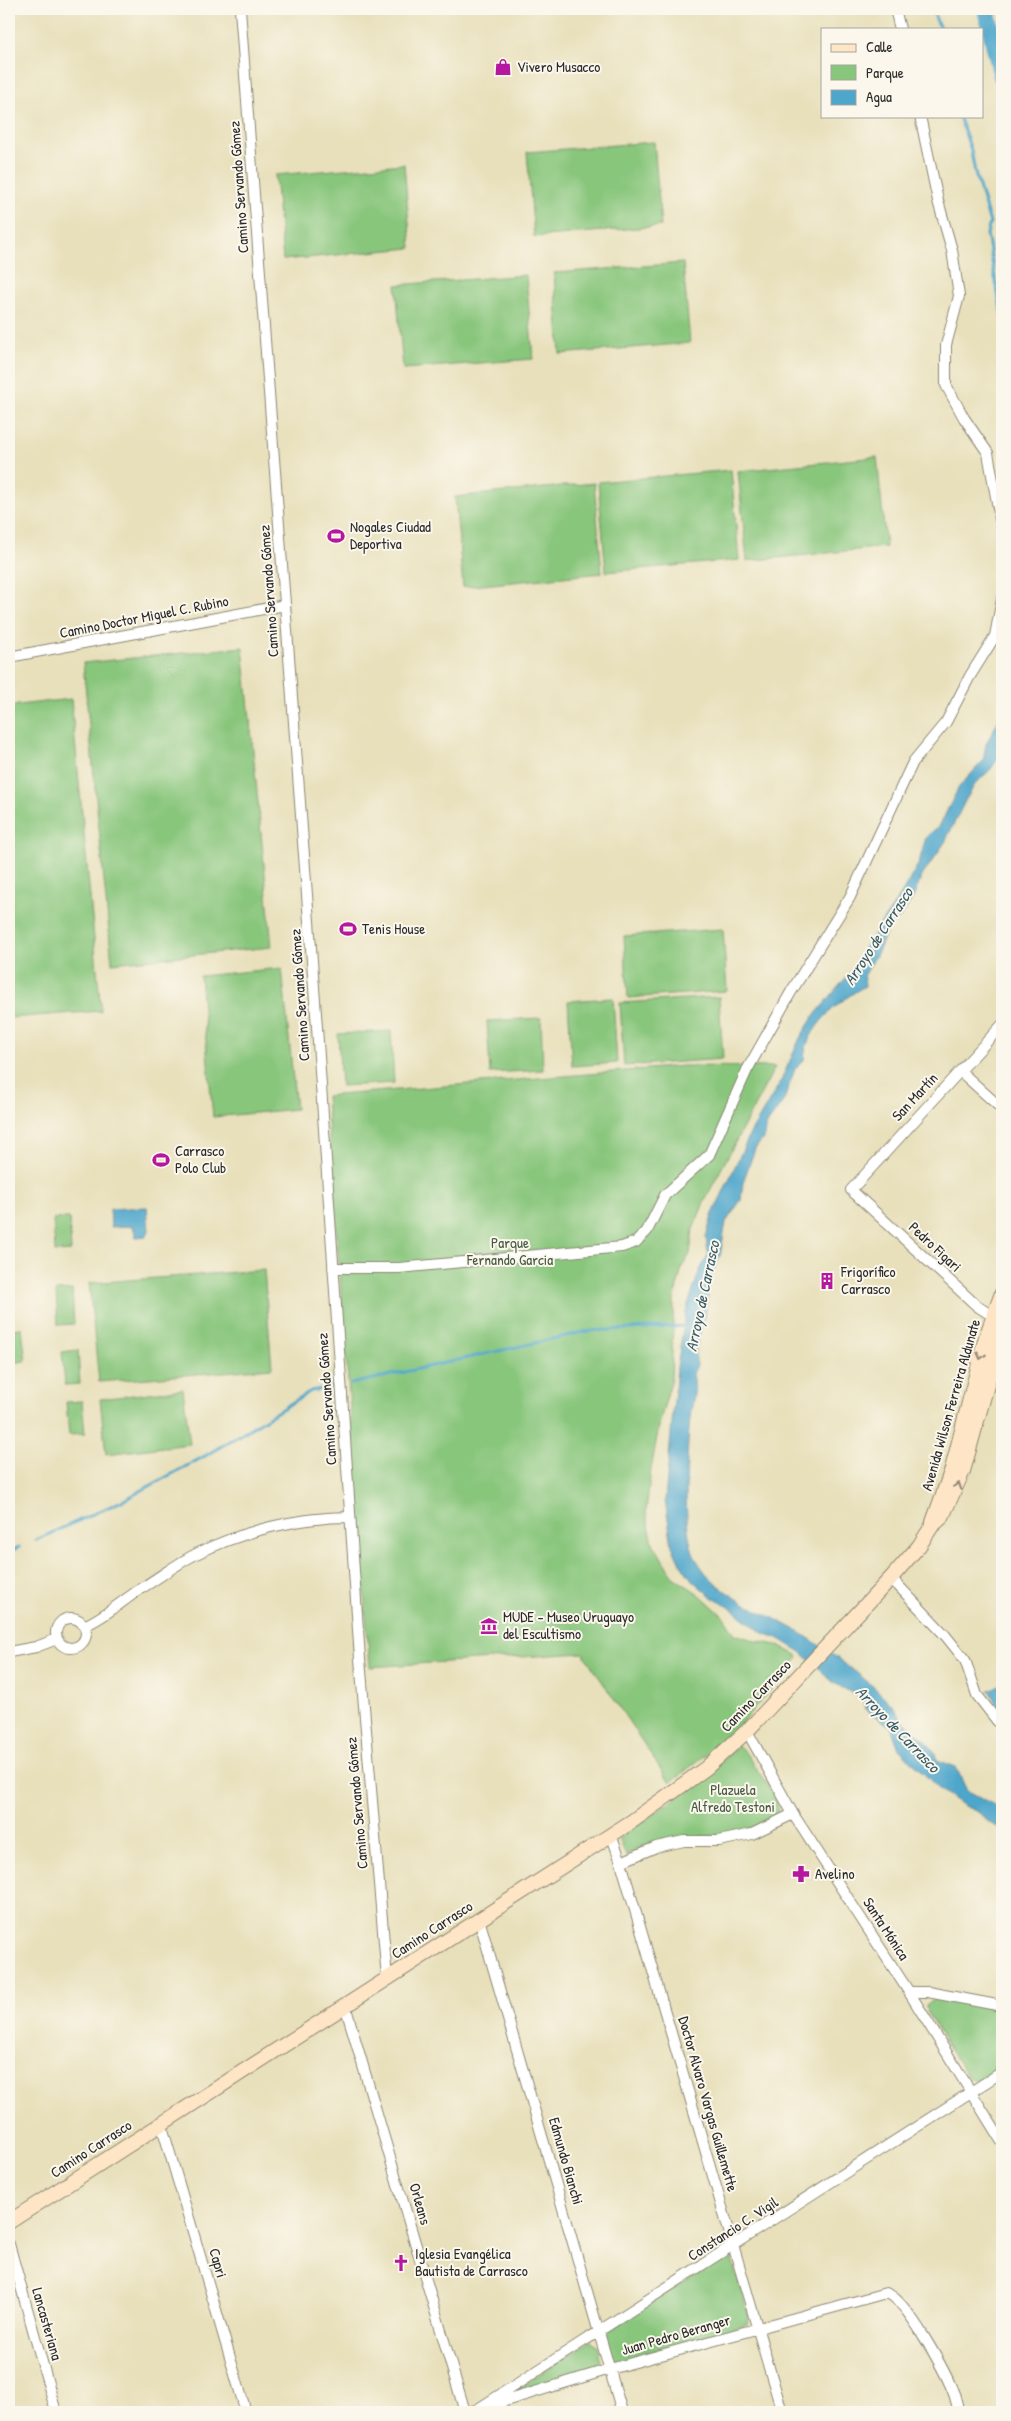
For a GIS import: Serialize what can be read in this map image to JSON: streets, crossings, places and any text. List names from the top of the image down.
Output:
{
  "streets": {
    "main road": ["Avenida Wilson Ferreira Aldunate", "Camino Carrasco"],
    "street": [
      "Camino Servando Gómez",
      "Camino Doctor Miguel C. Rubino",
      "San Martín",
      "Pedro Figari",
      "Santa Mónica",
      "Doctor Alvaro Vargas Guillemette",
      "Edmundo Bianchi",
      "Orleans",
      "Constancio C. Vigil",
      "Capri",
      "Lancasteriana",
      "Juan Pedro Beranger"
    ]
  },
  "crossings": [
    ["Camino Servando Gómez", "Camino Doctor Miguel C. Rubino"],
    ["Camino Servando Gómez", "Camino Carrasco"],
    ["San Martín", "Pedro Figari"],
    ["Pedro Figari", "Avenida Wilson Ferreira Aldunate"],
    ["Avenida Wilson Ferreira Aldunate", "Camino Carrasco"],
    ["Camino Carrasco", "Santa Mónica"],
    ["Camino Carrasco", "Doctor Alvaro Vargas Guillemette"],
    ["Camino Carrasco", "Edmundo Bianchi"],
    ["Camino Carrasco", "Orleans"],
    ["Camino Carrasco", "Capri"],
    ["Santa Mónica", "Constancio C. Vigil"],
    ["Doctor Alvaro Vargas Guillemette", "Constancio C. Vigil"],
    ["Doctor Alvaro Vargas Guillemette", "Juan Pedro Beranger"],
    ["Edmundo Bianchi", "Constancio C. Vigil"],
    ["Edmundo Bianchi", "Juan Pedro Beranger"],
    ["Orleans", "Constancio C. Vigil"],
    ["Orleans", "Juan Pedro Beranger"],
    ["Constancio C. Vigil", "Juan Pedro Beranger"]
  ],
  "water": ["Arroyo de Carrasco"],
  "parks": ["Parque Fernando Garcia", "Plazuela Alfredo Testoni"],
  "places": {
    "shop": ["Vivero Musacco"],
    "sports": ["Nogales Ciudad Deportiva", "Tenis House", "Carrasco Polo Club"],
    "building": ["Frigorífico Carrasco"],
    "museum": ["MUDE - Museo Uruguayo del Escultismo"],
    "pharmacy": ["Avelino"],
    "church": ["Iglesia Evangélica Bautista de Carrasco"]
  },
  "legend": ["Calle", "Parque", "Agua"]
}
